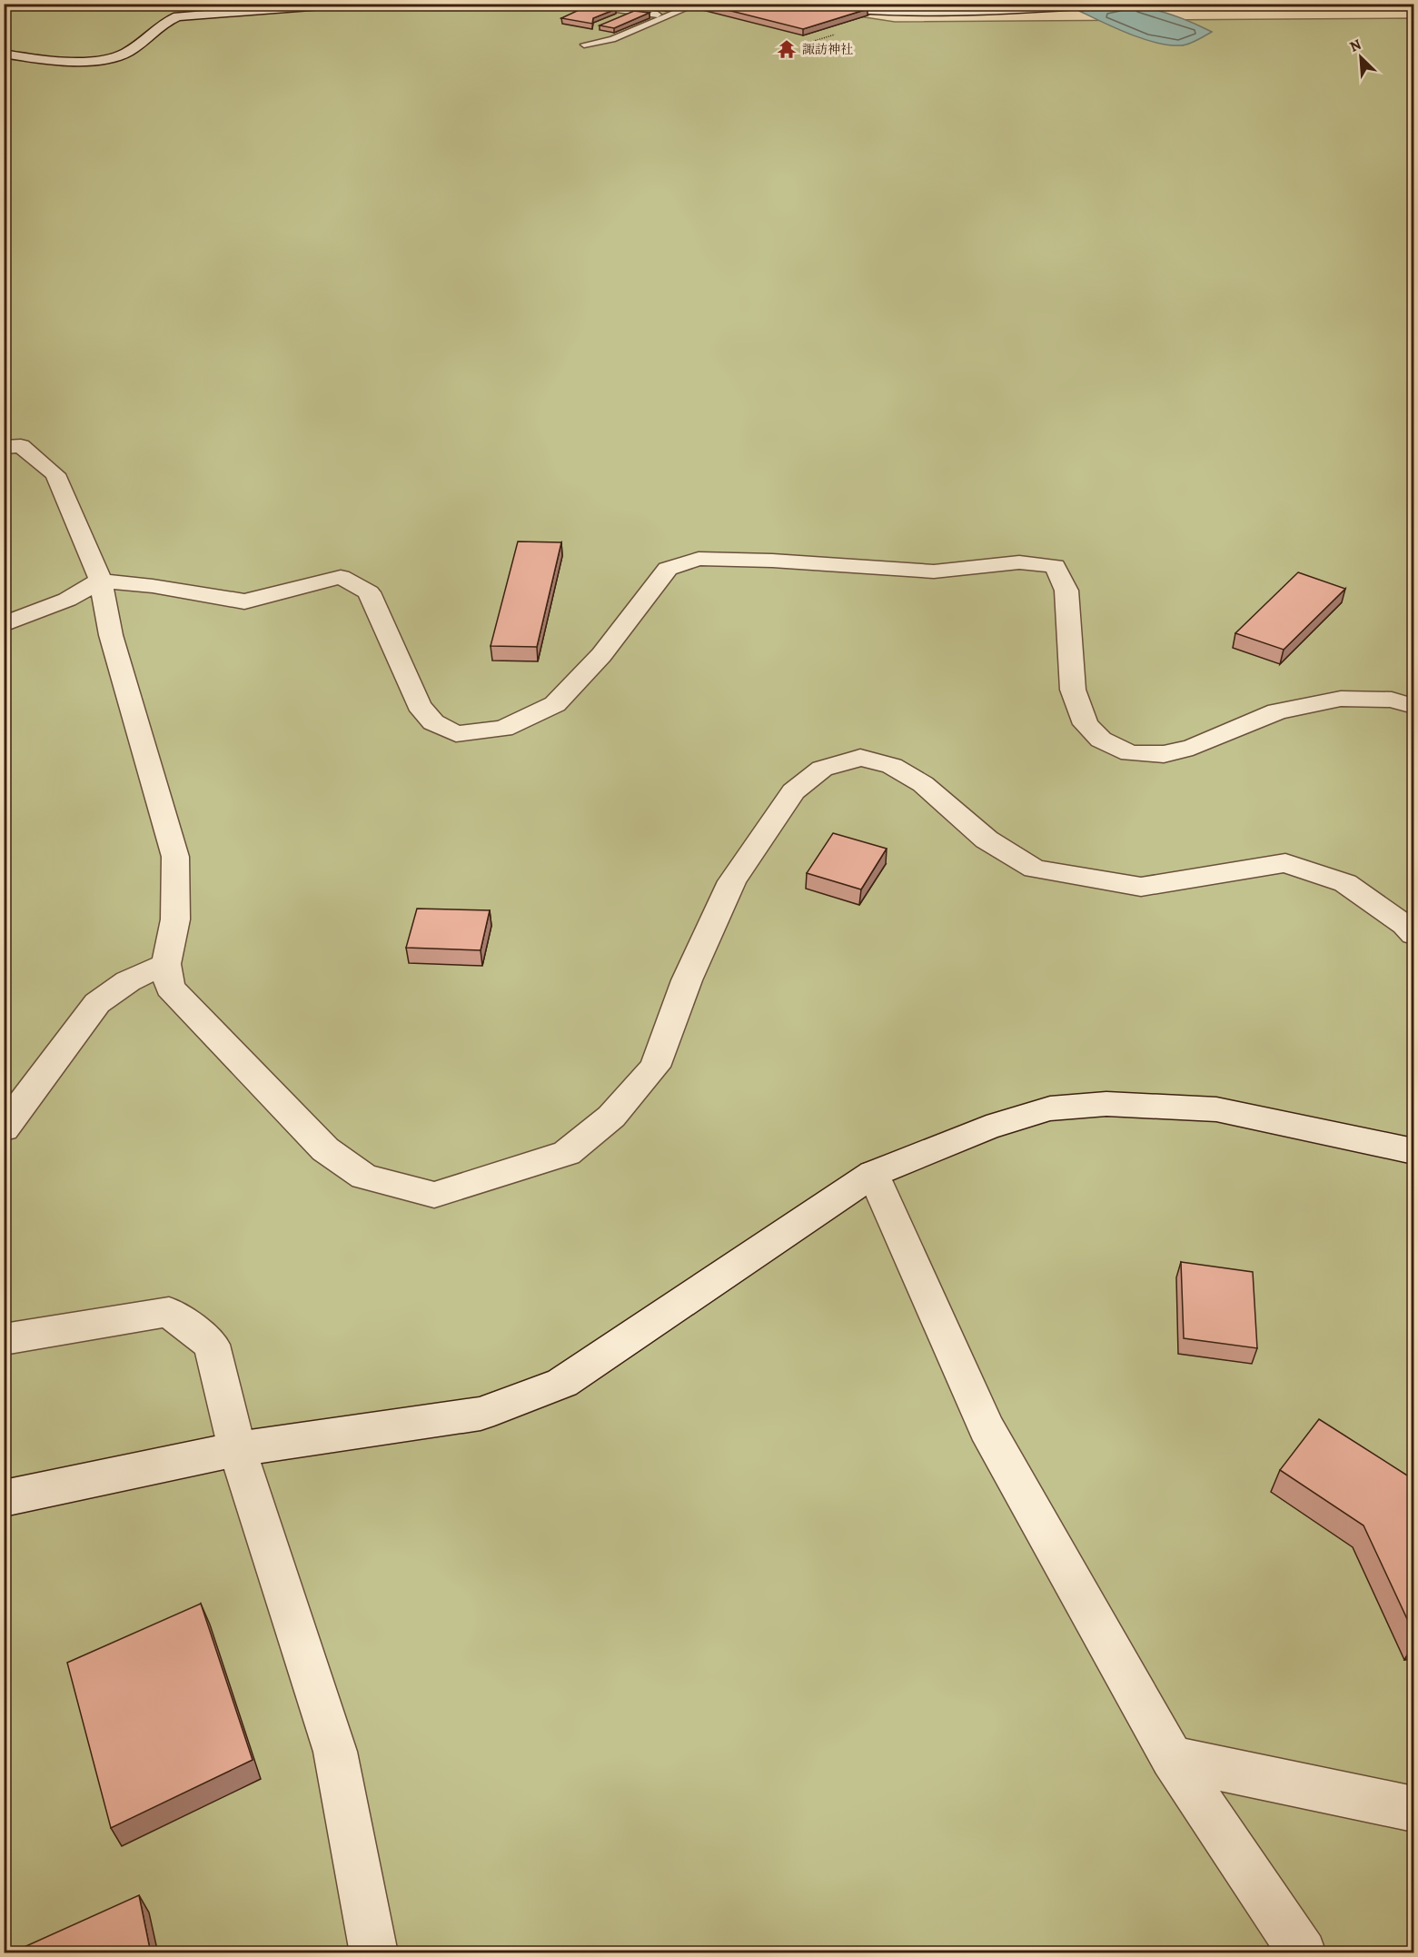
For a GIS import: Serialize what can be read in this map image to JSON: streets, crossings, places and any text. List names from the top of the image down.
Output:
{
  "places": {
    "temple": ["諏訪神社"]
  },
  "north": "top left"
}
